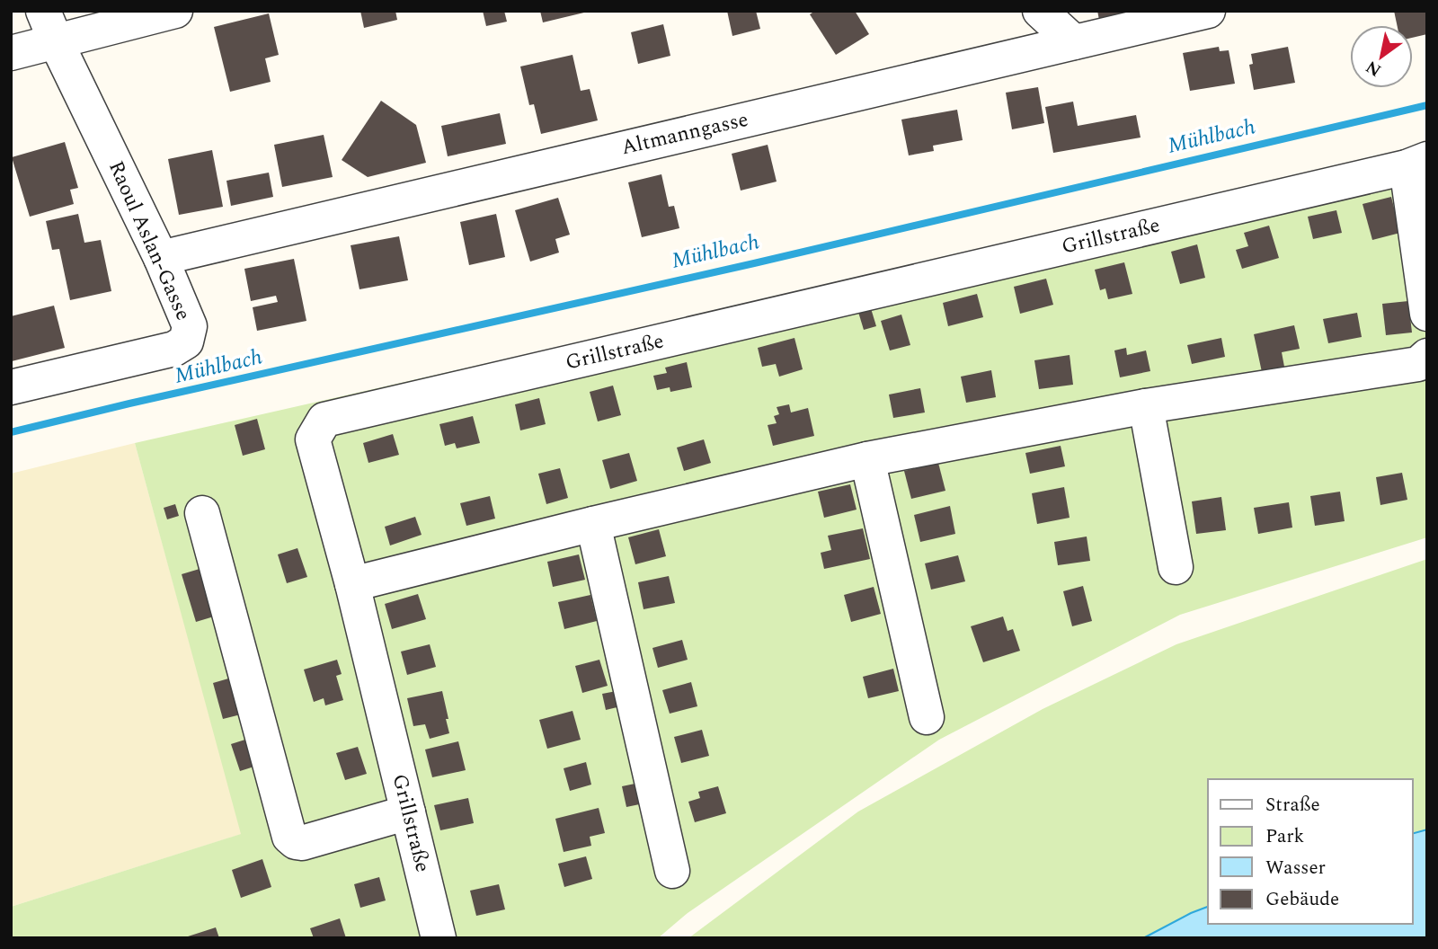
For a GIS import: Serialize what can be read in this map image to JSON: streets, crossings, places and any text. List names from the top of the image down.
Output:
{
  "streets": {
    "street": ["Altmanngasse", "Grillstraße", "Raoul Aslan-Gasse"]
  },
  "crossings": [
    ["Altmanngasse", "Raoul Aslan-Gasse"]
  ],
  "water": ["Mühlbach"],
  "legend": [
    "Straße",
    "Park",
    "Wasser",
    "Gebäude"
  ],
  "north": "bottom left"
}
